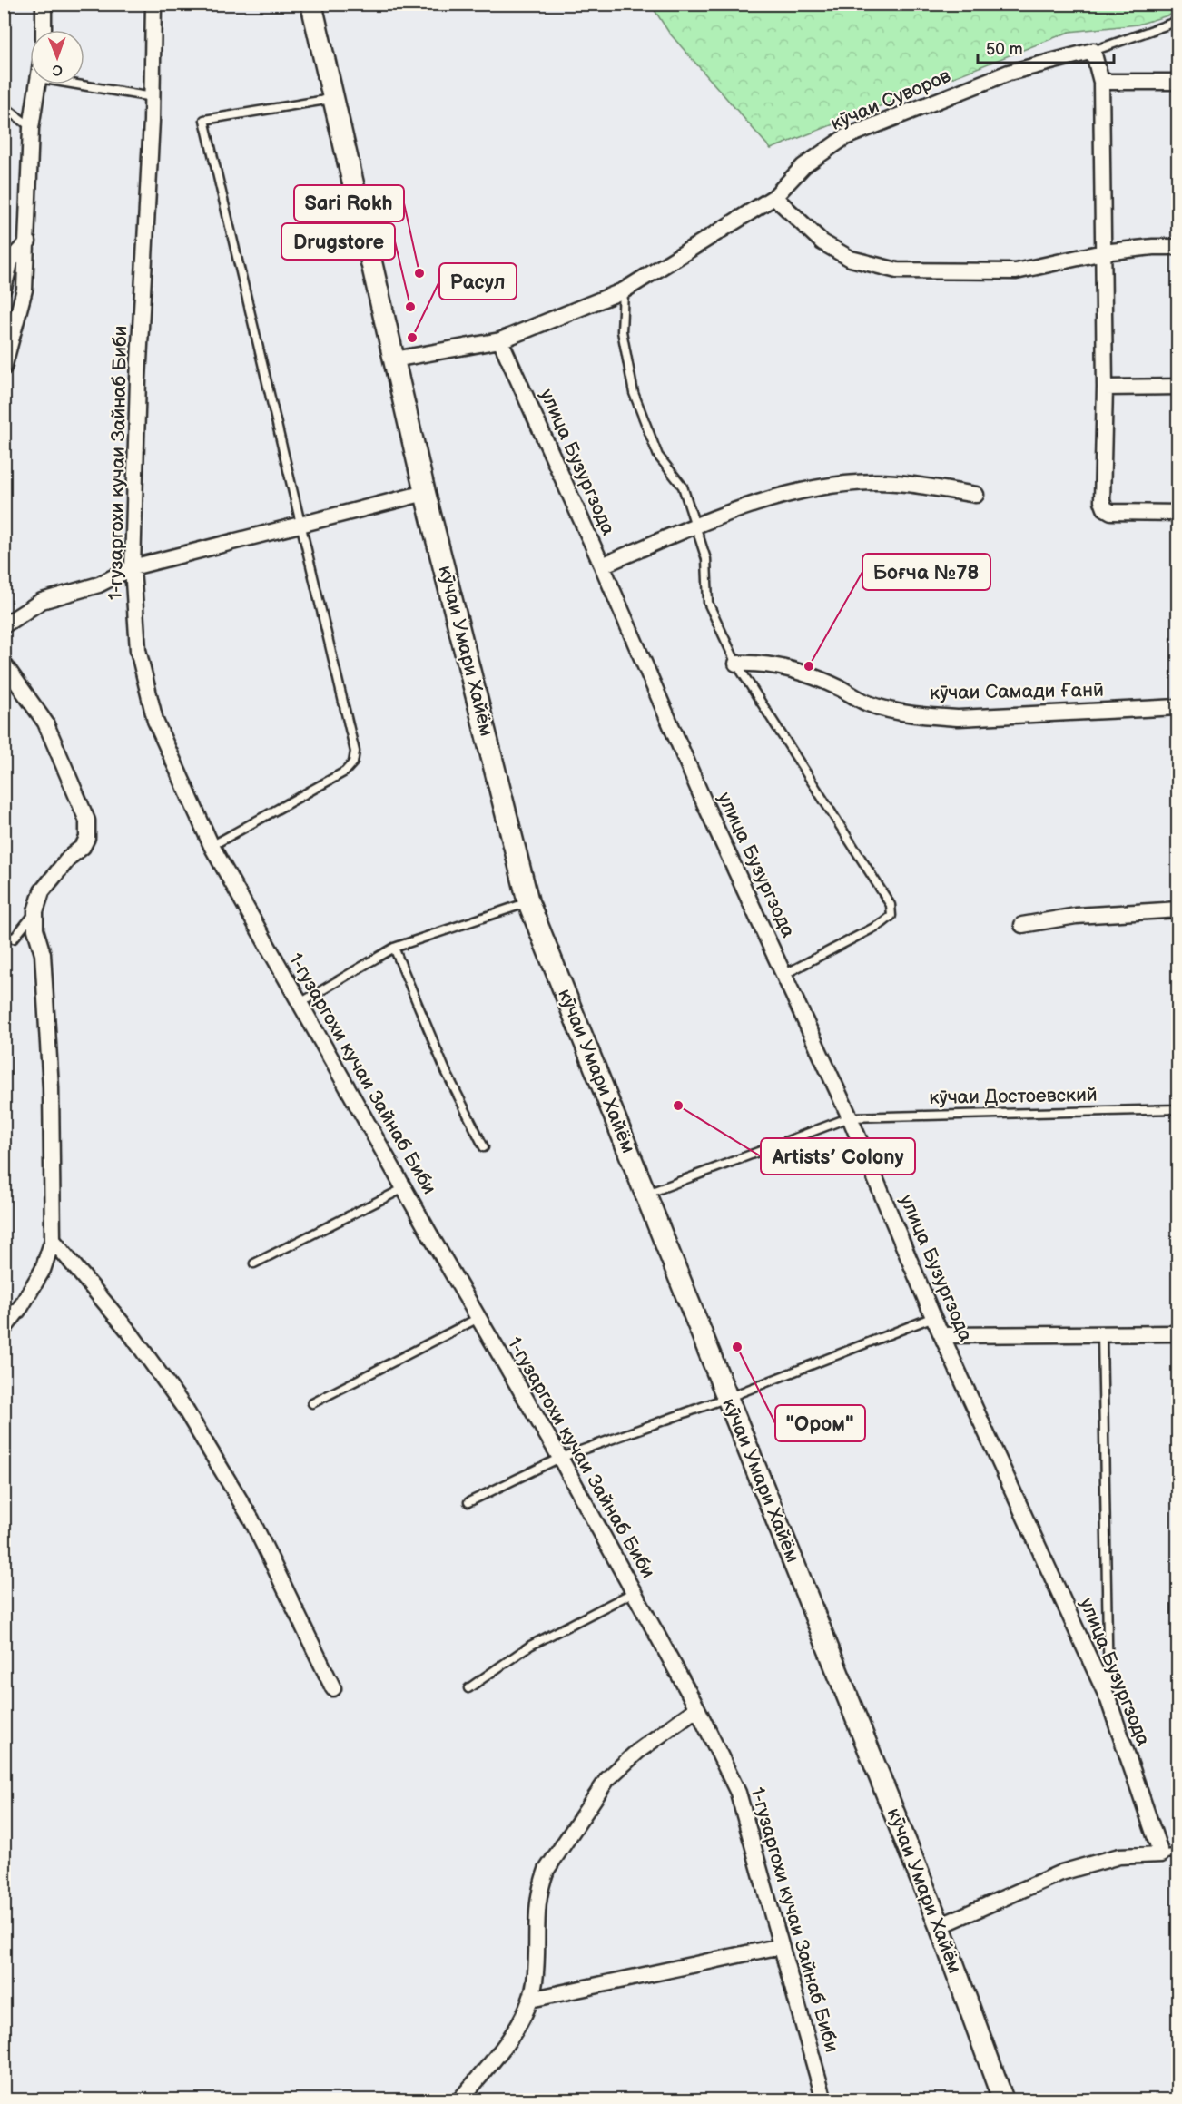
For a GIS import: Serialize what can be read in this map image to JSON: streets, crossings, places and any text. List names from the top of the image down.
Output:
{
  "streets": {
    "main road": ["кӯчаи Умари Хайём"],
    "street": [
      "кӯчаи Суворов",
      "улица Бузургзода",
      "1-гузаргохи кучаи Зайнаб Биби",
      "кӯчаи Самади Ғанӣ"
    ],
    "lane": ["кӯчаи Достоевский"]
  },
  "crossings": [
    ["кӯчаи Суворов", "улица Бузургзода"],
    ["кӯчаи Суворов", "кӯчаи Умари Хайём"],
    ["улица Бузургзода", "кӯчаи Достоевский"],
    ["кӯчаи Умари Хайём", "кӯчаи Достоевский"]
  ],
  "places": [
    "Sari Rokh",
    "Drugstore",
    "Расул",
    "Боғча №78",
    "Artists’ Colony",
    "\"Oром\""
  ],
  "scale_bar": "50 m",
  "north": "bottom"
}
